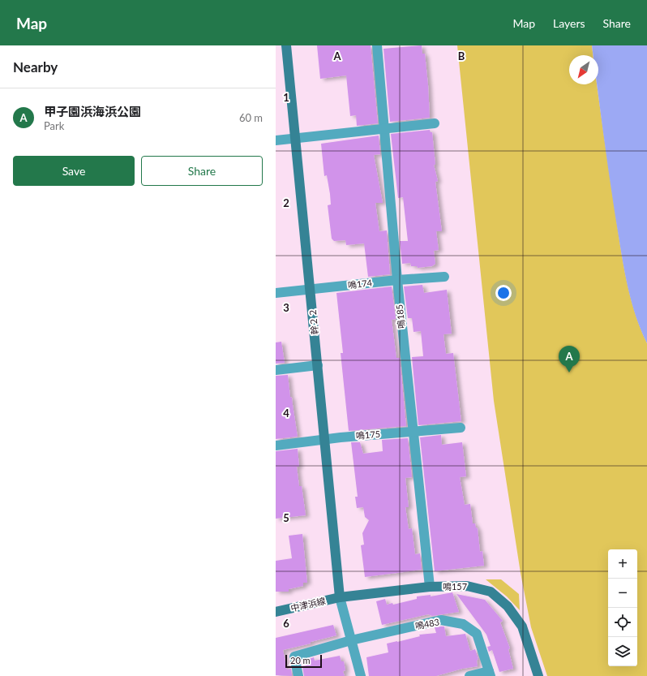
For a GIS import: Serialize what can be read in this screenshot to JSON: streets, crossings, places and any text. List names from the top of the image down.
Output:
{
  "streets": {
    "street": [
      "鳴174",
      "鳴185",
      "幹２２",
      "鳴175",
      "鳴157",
      "中津浜線",
      "鳴483"
    ]
  },
  "crossings": [
    ["鳴174", "鳴185"],
    ["鳴174", "幹２２"],
    ["鳴185", "鳴175"],
    ["鳴185", "鳴157"],
    ["幹２２", "鳴175"],
    ["幹２２", "鳴157"],
    ["幹２２", "中津浜線"],
    ["鳴157", "中津浜線"]
  ],
  "scale_bar": "20 m",
  "north": "bottom left",
  "page": {
    "header": "Map",
    "nav": ["Map", "Layers", "Share"],
    "heading": "Nearby",
    "list": [
      {
        "mark": "A",
        "name": "甲子園浜海浜公園",
        "note": "Park",
        "value": "60 m"
      }
    ],
    "buttons": ["Save", "Share"],
    "pins": "A",
    "map_buttons": ["+", "−"],
    "scale": "20 m"
  },
  "grid": {
    "columns": ["A", "B"],
    "rows": [
      "1",
      "2",
      "3",
      "4",
      "5",
      "6"
    ]
  }
}
